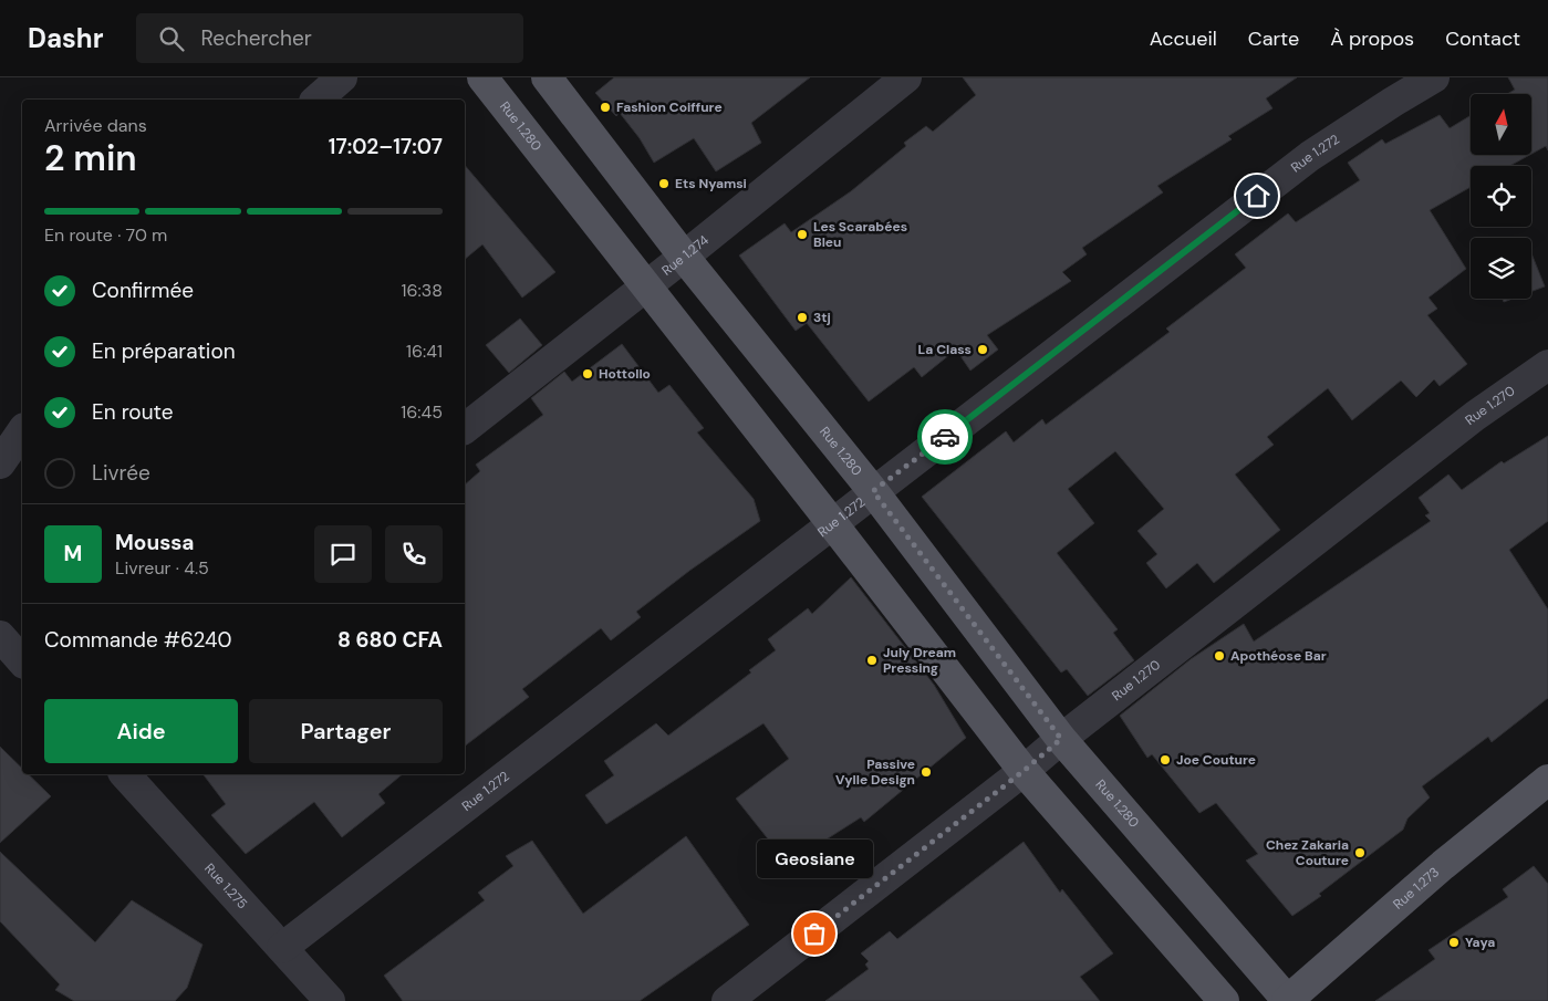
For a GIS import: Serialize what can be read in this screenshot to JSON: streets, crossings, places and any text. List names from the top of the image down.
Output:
{
  "streets": {
    "main road": ["Rue 1.280", "Rue 1.273"],
    "street": [
      "Rue 1.272",
      "Rue 1.274",
      "Rue 1.270",
      "Rue 1.275"
    ]
  },
  "crossings": [
    ["Rue 1.280", "Rue 1.272"],
    ["Rue 1.280", "Rue 1.274"],
    ["Rue 1.280", "Rue 1.270"],
    ["Rue 1.280", "Rue 1.273"],
    ["Rue 1.272", "Rue 1.275"]
  ],
  "places": [
    "Fashion Coiffure",
    "Ets Nyamsi",
    "Les Scarabées Bleu",
    "3tj",
    "La Class",
    "Hottollo",
    "Apothéose Bar",
    "July Dream Pressing",
    "Joe Couture",
    "Passive Vylle Design",
    "Chez Zakaria Couture",
    "Geosiane",
    "Yaya"
  ],
  "north": "top",
  "page": {
    "header": "Dashr",
    "search": "Rechercher",
    "nav": [
      "Accueil",
      "Carte",
      "À propos",
      "Contact"
    ],
    "heading": ["2 min", "Arrivée dans", "17:02–17:07"],
    "panel": [
      "Moussa",
      "Livreur · 4.5",
      "Commande #6240",
      "8 680 CFA"
    ],
    "bar": "En route · 70 m",
    "list": [
      ["Confirmée", "16:38"],
      ["En préparation", "16:41"],
      ["En route", "16:45"],
      "Livrée"
    ],
    "round": "M",
    "buttons": ["Aide", "Partager"],
    "bubble": "Geosiane"
  }
}
